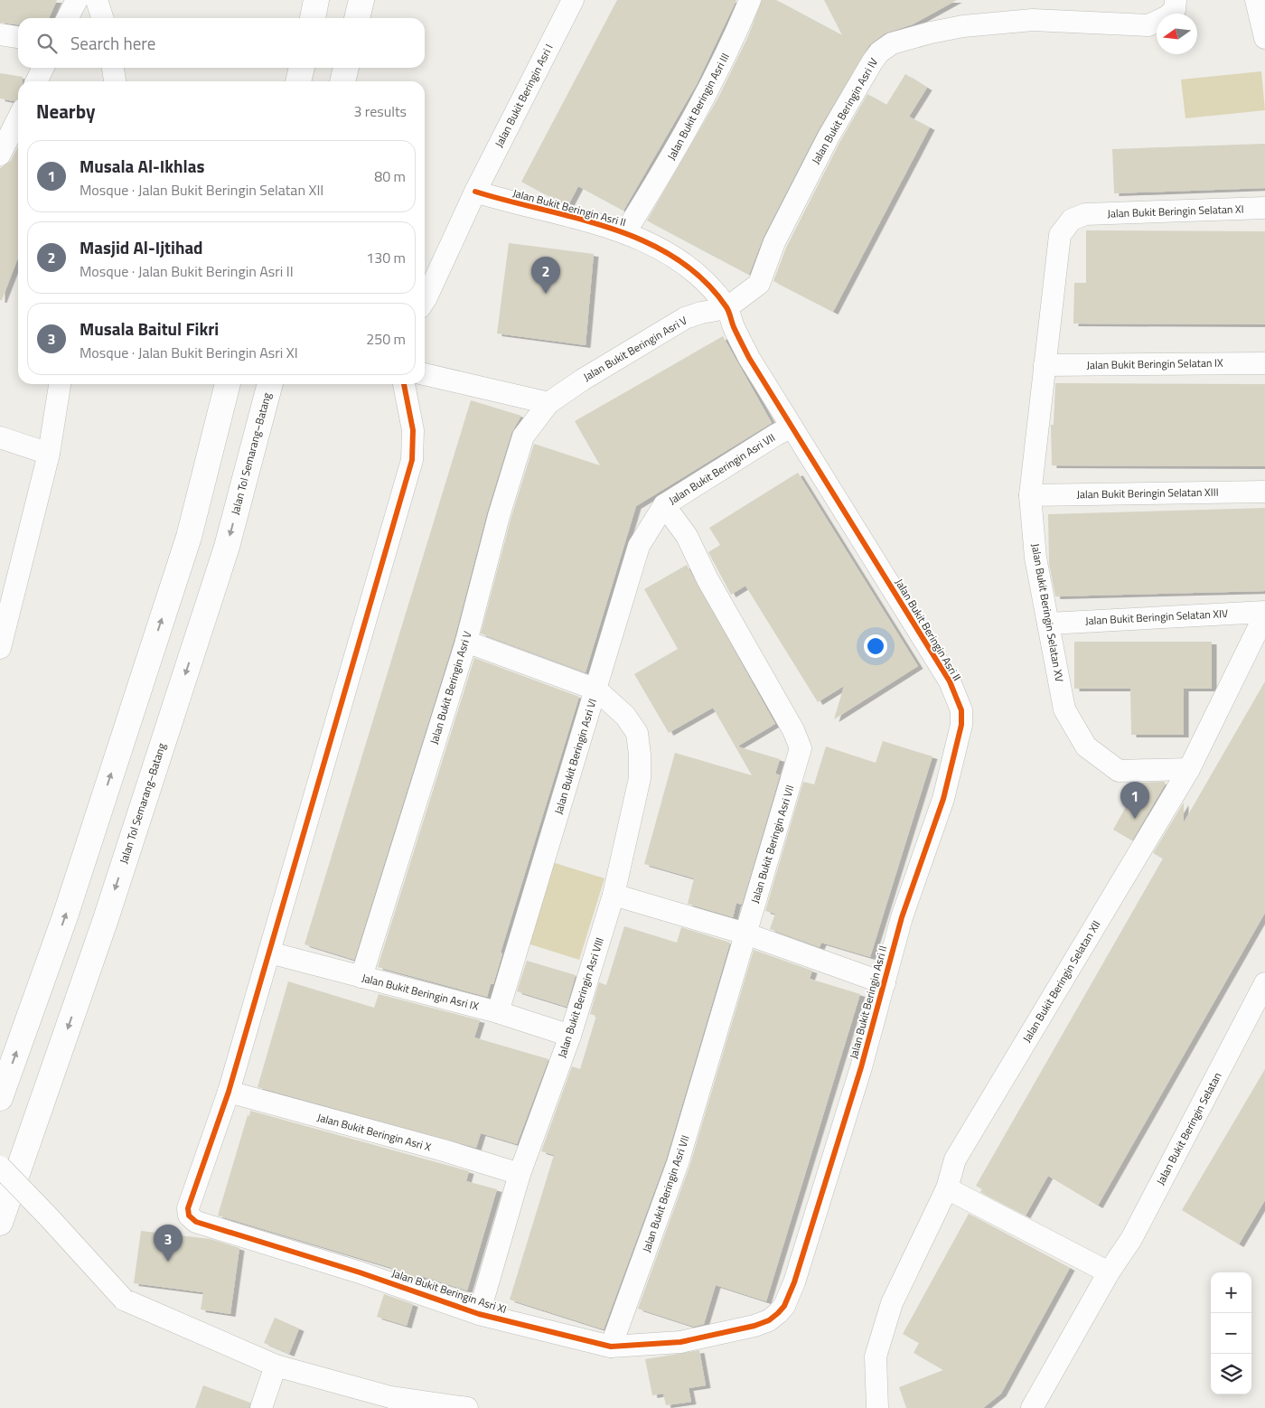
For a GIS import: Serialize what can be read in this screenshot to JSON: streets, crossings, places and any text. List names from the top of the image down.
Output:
{
  "streets": {
    "highway": ["Jalan Tol Semarang–Batang"],
    "street": [
      "Jalan Bukit Beringin Asri I",
      "Jalan Bukit Beringin Asri III",
      "Jalan Bukit Beringin Asri IV",
      "Jalan Bukit Beringin Asri II",
      "Jalan Bukit Beringin Selatan XI",
      "Jalan Bukit Beringin Asri V",
      "Jalan Bukit Beringin Selatan IX",
      "Jalan Bukit Beringin Asri VII",
      "Jalan Bukit Beringin Selatan XIII",
      "Jalan Bukit Beringin Selatan XV",
      "Jalan Bukit Beringin Selatan XIV",
      "Jalan Bukit Beringin Asri VI",
      "Jalan Bukit Beringin Selatan XII",
      "Jalan Bukit Beringin Asri IX",
      "Jalan Bukit Beringin Asri VIII",
      "Jalan Bukit Beringin Selatan",
      "Jalan Bukit Beringin Asri X",
      "Jalan Bukit Beringin Asri XI"
    ]
  },
  "crossings": [
    ["Jalan Bukit Beringin Asri I", "Jalan Bukit Beringin Asri II"],
    ["Jalan Bukit Beringin Asri III", "Jalan Bukit Beringin Asri II"],
    ["Jalan Bukit Beringin Asri IV", "Jalan Bukit Beringin Asri II"],
    ["Jalan Bukit Beringin Asri IV", "Jalan Bukit Beringin Asri V"],
    ["Jalan Bukit Beringin Asri II", "Jalan Bukit Beringin Asri V"],
    ["Jalan Bukit Beringin Asri II", "Jalan Bukit Beringin Asri VII"],
    ["Jalan Bukit Beringin Asri II", "Jalan Bukit Beringin Asri XI"],
    ["Jalan Bukit Beringin Selatan XI", "Jalan Bukit Beringin Selatan XV"],
    ["Jalan Bukit Beringin Asri V", "Jalan Bukit Beringin Asri IX"],
    ["Jalan Bukit Beringin Selatan IX", "Jalan Bukit Beringin Selatan XV"],
    ["Jalan Bukit Beringin Asri VII", "Jalan Bukit Beringin Asri VI"],
    ["Jalan Bukit Beringin Asri VII", "Jalan Bukit Beringin Asri XI"],
    ["Jalan Bukit Beringin Selatan XIII", "Jalan Bukit Beringin Selatan XV"],
    ["Jalan Bukit Beringin Selatan XV", "Jalan Bukit Beringin Selatan XIV"],
    ["Jalan Bukit Beringin Selatan XV", "Jalan Bukit Beringin Selatan XII"],
    ["Jalan Bukit Beringin Selatan XIV", "Jalan Bukit Beringin Selatan XII"],
    ["Jalan Bukit Beringin Asri VI", "Jalan Bukit Beringin Asri IX"],
    ["Jalan Bukit Beringin Asri VI", "Jalan Bukit Beringin Asri VIII"],
    ["Jalan Bukit Beringin Asri IX", "Jalan Bukit Beringin Asri VIII"],
    ["Jalan Bukit Beringin Asri VIII", "Jalan Bukit Beringin Asri X"],
    ["Jalan Bukit Beringin Asri VIII", "Jalan Bukit Beringin Asri XI"],
    ["Jalan Bukit Beringin Asri X", "Jalan Bukit Beringin Asri XI"]
  ],
  "north": "left",
  "page": {
    "search": "Search here",
    "heading": ["Nearby", "3 results"],
    "list": [
      {
        "mark": "1",
        "name": "Musala Al-Ikhlas",
        "note": "Mosque · Jalan Bukit Beringin Selatan XII",
        "value": "80 m"
      },
      {
        "mark": "2",
        "name": "Masjid Al-Ijtihad",
        "note": "Mosque · Jalan Bukit Beringin Asri II",
        "value": "130 m"
      },
      {
        "mark": "3",
        "name": "Musala Baitul Fikri",
        "note": "Mosque · Jalan Bukit Beringin Asri XI",
        "value": "250 m"
      }
    ],
    "pins": ["2", "1", "3"],
    "map_buttons": ["+", "−"]
  }
}
